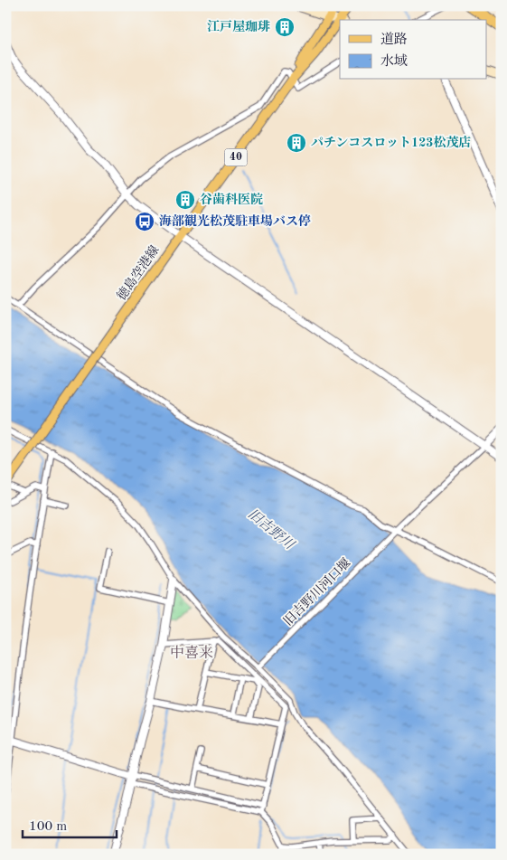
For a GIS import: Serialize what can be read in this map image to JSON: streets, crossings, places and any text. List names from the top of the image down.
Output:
{
  "streets": {
    "main road": ["40", "徳島空港線"],
    "street": ["旧吉野川河口堰"]
  },
  "districts": ["中喜来"],
  "water": ["旧吉野川"],
  "places": {
    "building": ["江戸屋珈琲", "パチンコスロット123松茂店", "谷歯科医院"],
    "bus stop": ["海部観光松茂駐車場バス停"]
  },
  "legend": ["道路", "水域"],
  "scale_bar": "100 m"
}
